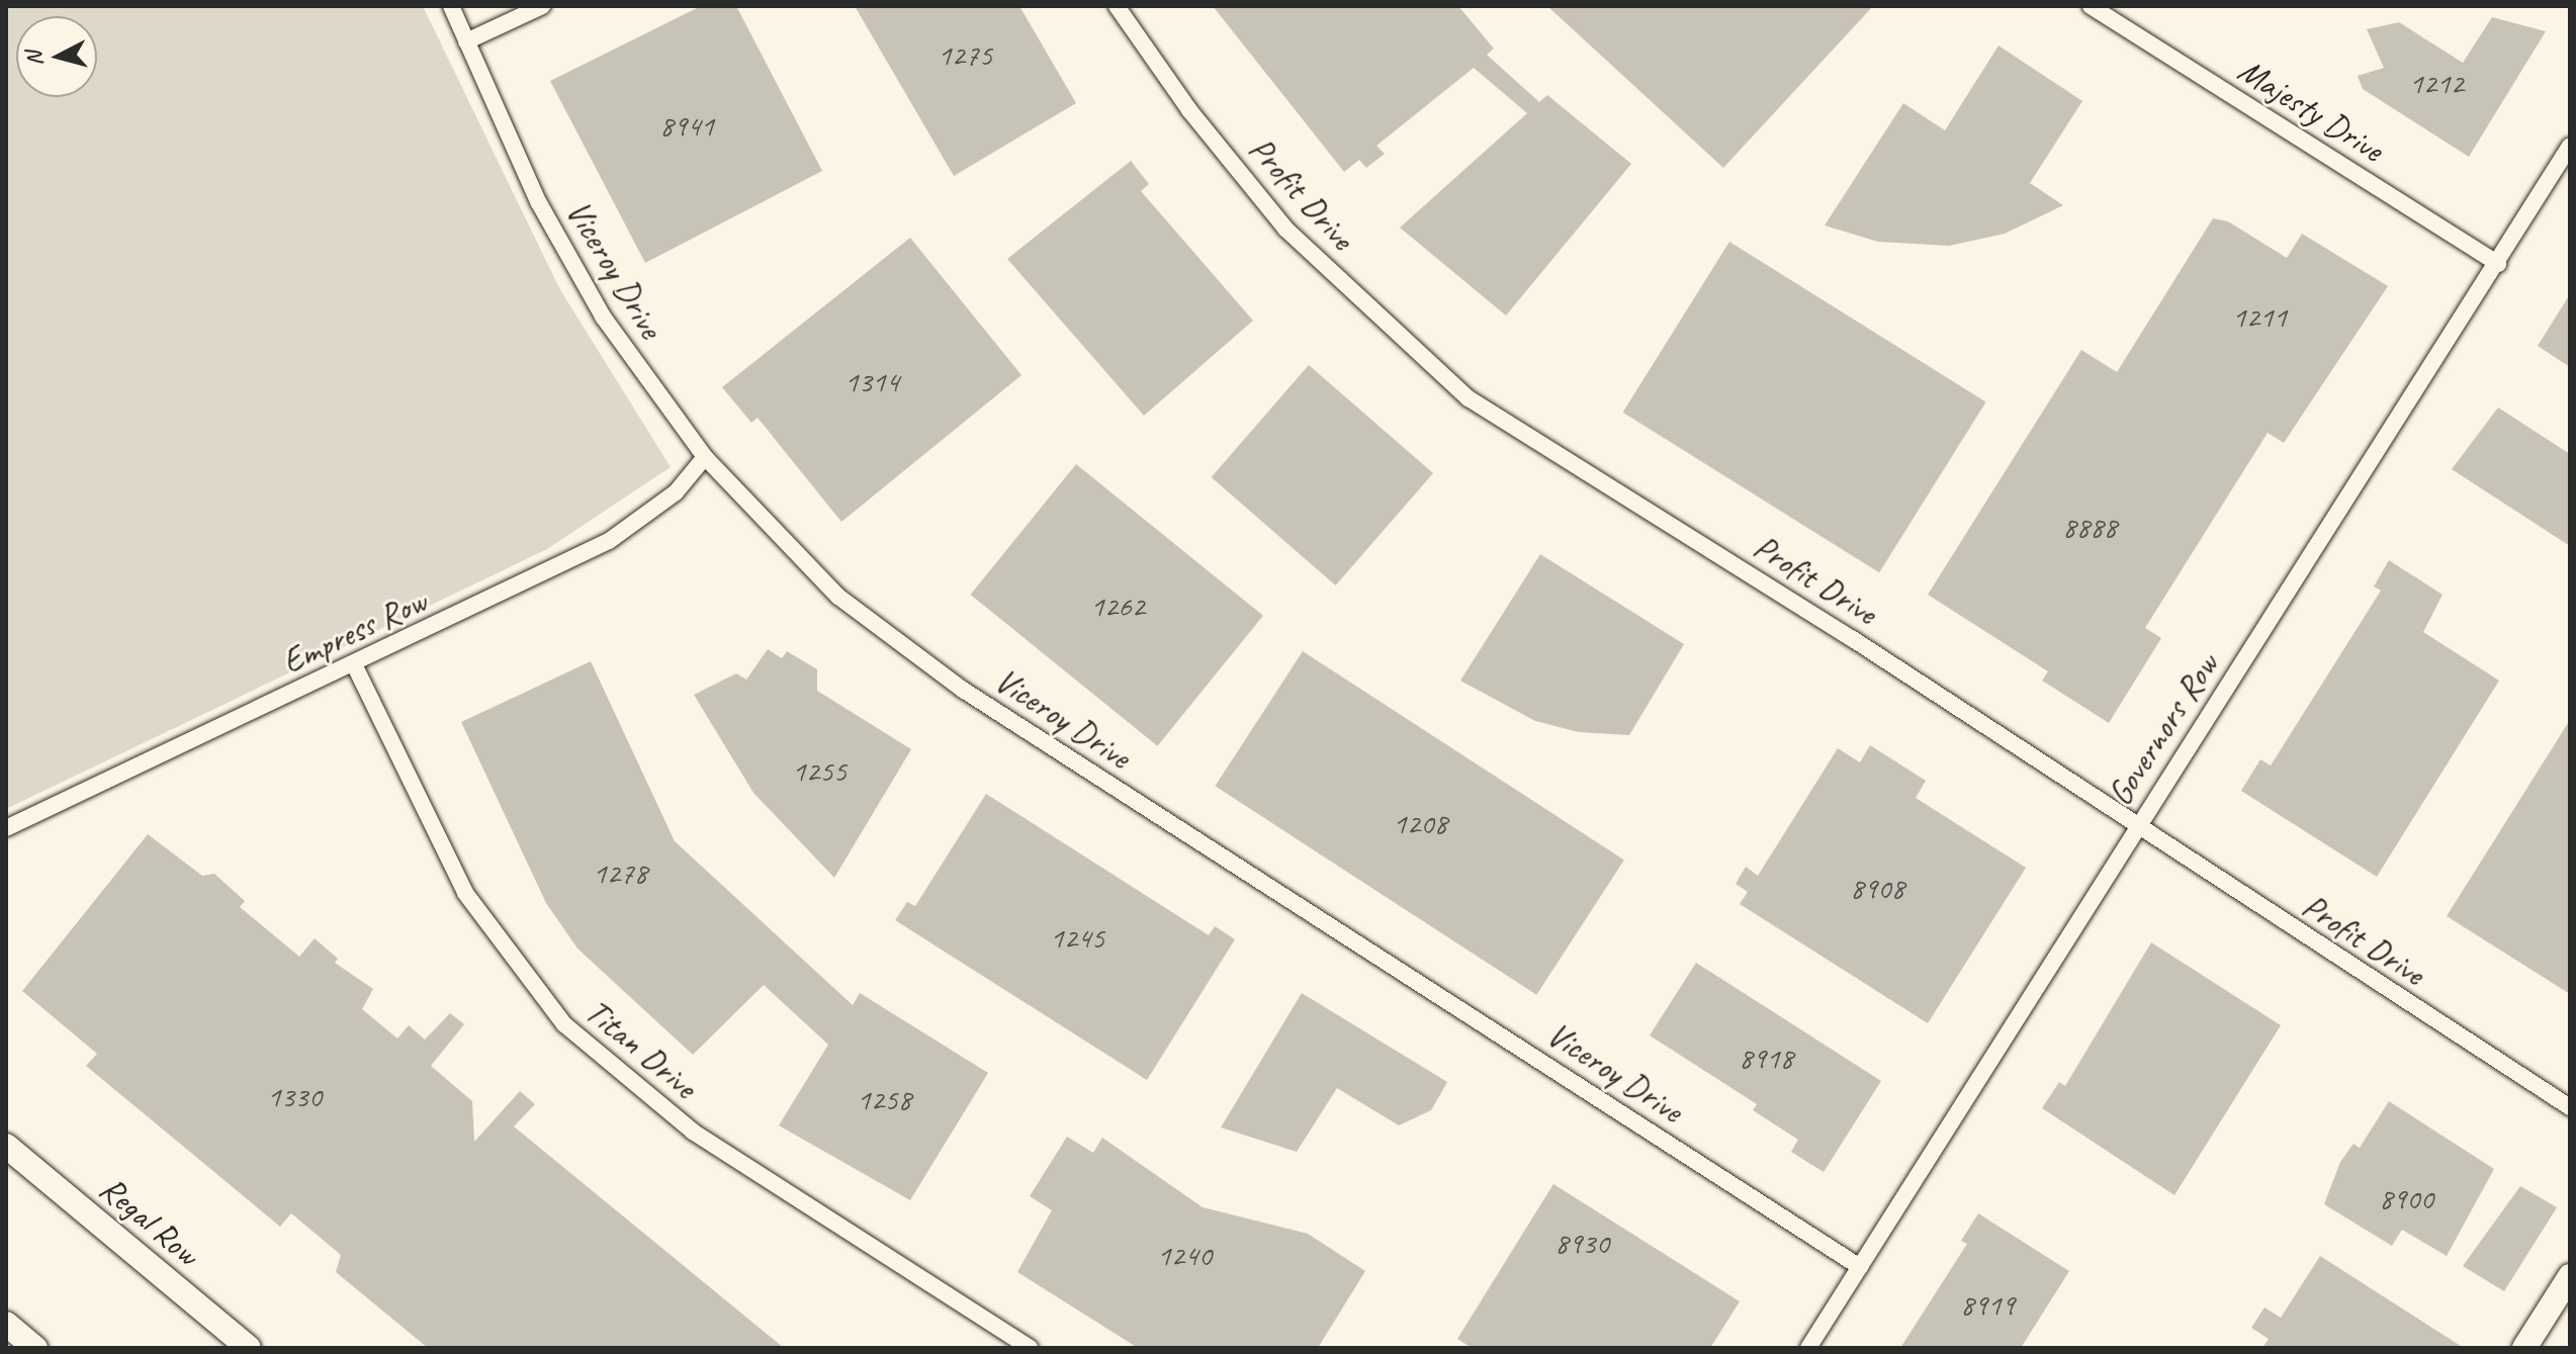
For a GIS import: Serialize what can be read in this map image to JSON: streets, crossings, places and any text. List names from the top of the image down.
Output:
{
  "streets": {
    "main road": ["Regal Row"],
    "street": [
      "Majesty Drive",
      "Profit Drive",
      "Viceroy Drive",
      "Empress Row",
      "Governors Row",
      "Titan Drive"
    ]
  },
  "crossings": [
    ["Majesty Drive", "Governors Row"],
    ["Profit Drive", "Governors Row"],
    ["Viceroy Drive", "Empress Row"],
    ["Viceroy Drive", "Governors Row"],
    ["Empress Row", "Titan Drive"]
  ],
  "house_numbers": [
    "1275",
    "1212",
    "8941",
    "1211",
    "1314",
    "8888",
    "1262",
    "1255",
    "1208",
    "1278",
    "8908",
    "1245",
    "8918",
    "1330",
    "1258",
    "8900",
    "8930",
    "1240",
    "8919"
  ],
  "north": "left"
}
